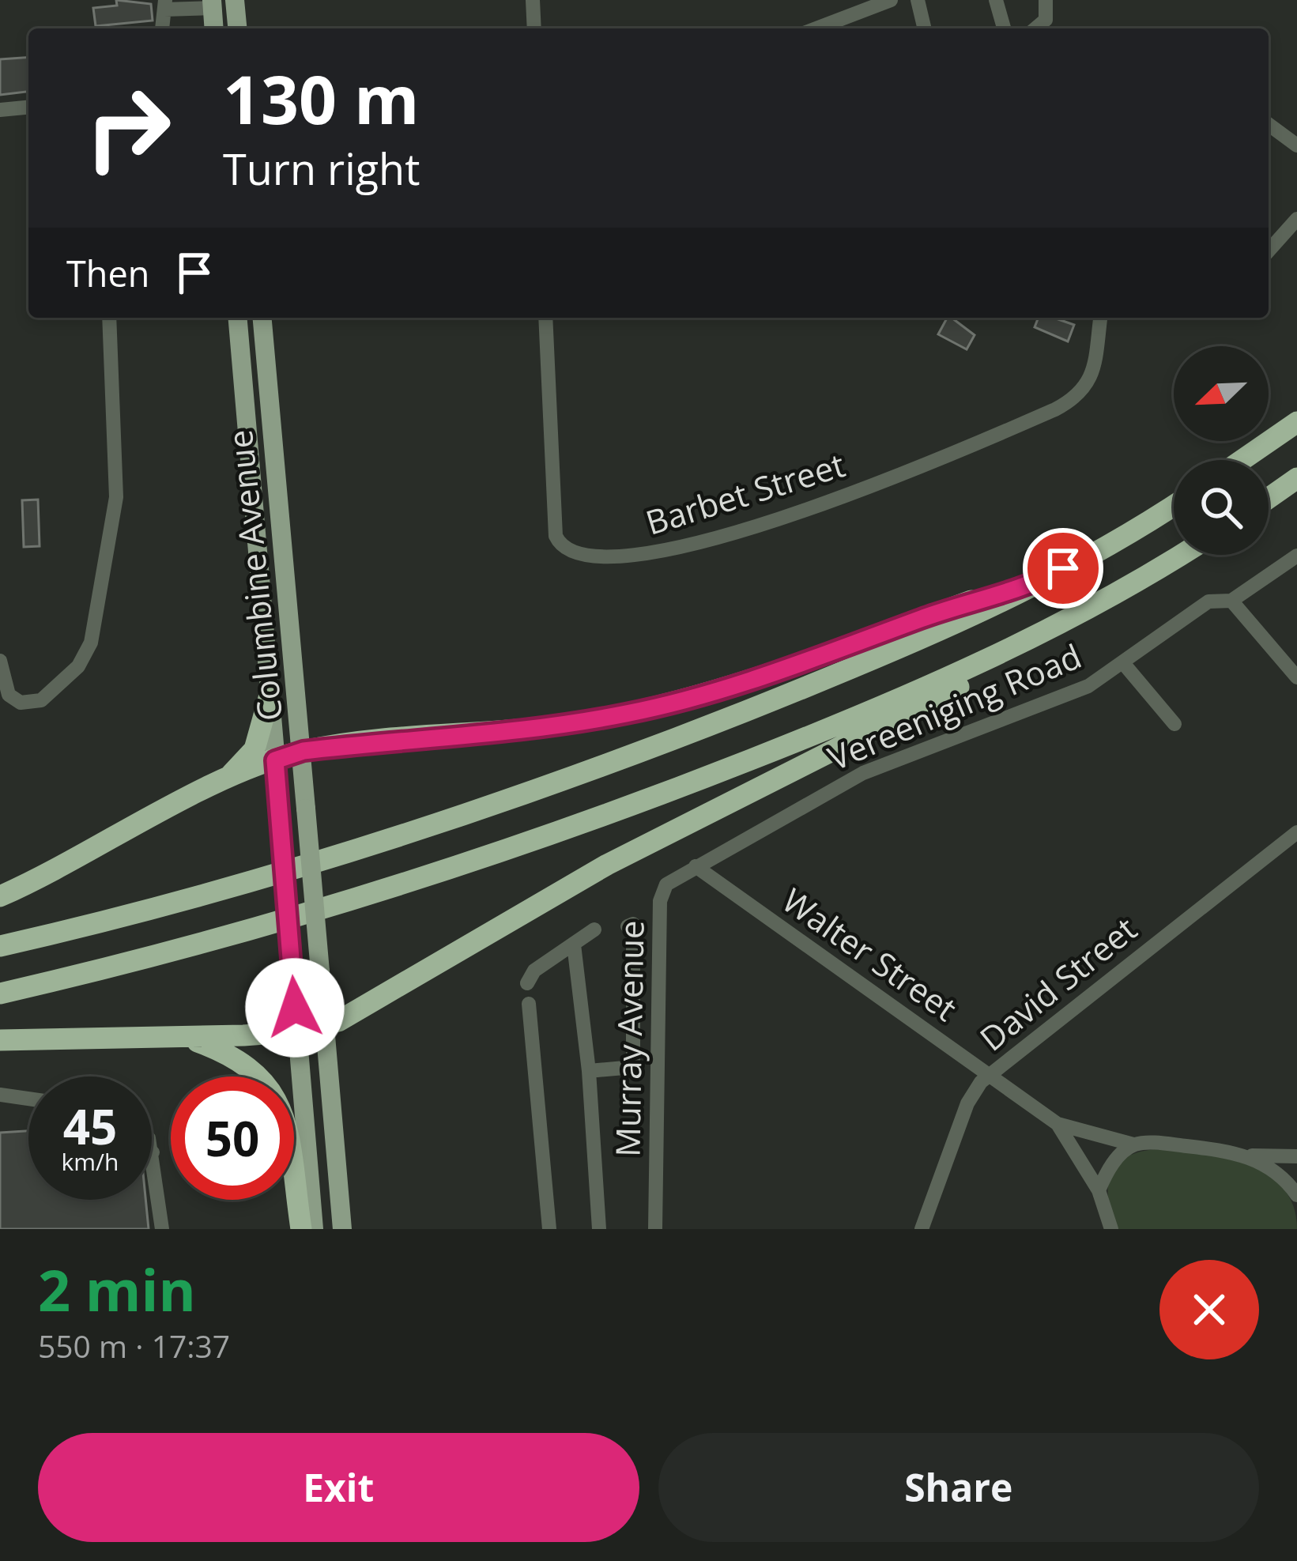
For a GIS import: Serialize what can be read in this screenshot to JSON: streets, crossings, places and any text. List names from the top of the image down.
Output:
{
  "streets": {
    "main road": ["Columbine Avenue"],
    "street": [
      "Barbet Street",
      "Vereeniging Road",
      "Walter Street",
      "David Street",
      "Murray Avenue"
    ]
  },
  "crossings": [
    ["Vereeniging Road", "Walter Street"],
    ["Vereeniging Road", "Murray Avenue"],
    ["Walter Street", "David Street"],
    ["Walter Street", "Murray Avenue"]
  ],
  "north": "bottom left",
  "page": {
    "turn": ["130 m", "Turn right"],
    "then": "Then",
    "speed": "45 km/h",
    "limit": "50",
    "heading": ["2 min", "550 m · 17:37"],
    "buttons": ["Exit", "Share"]
  }
}
